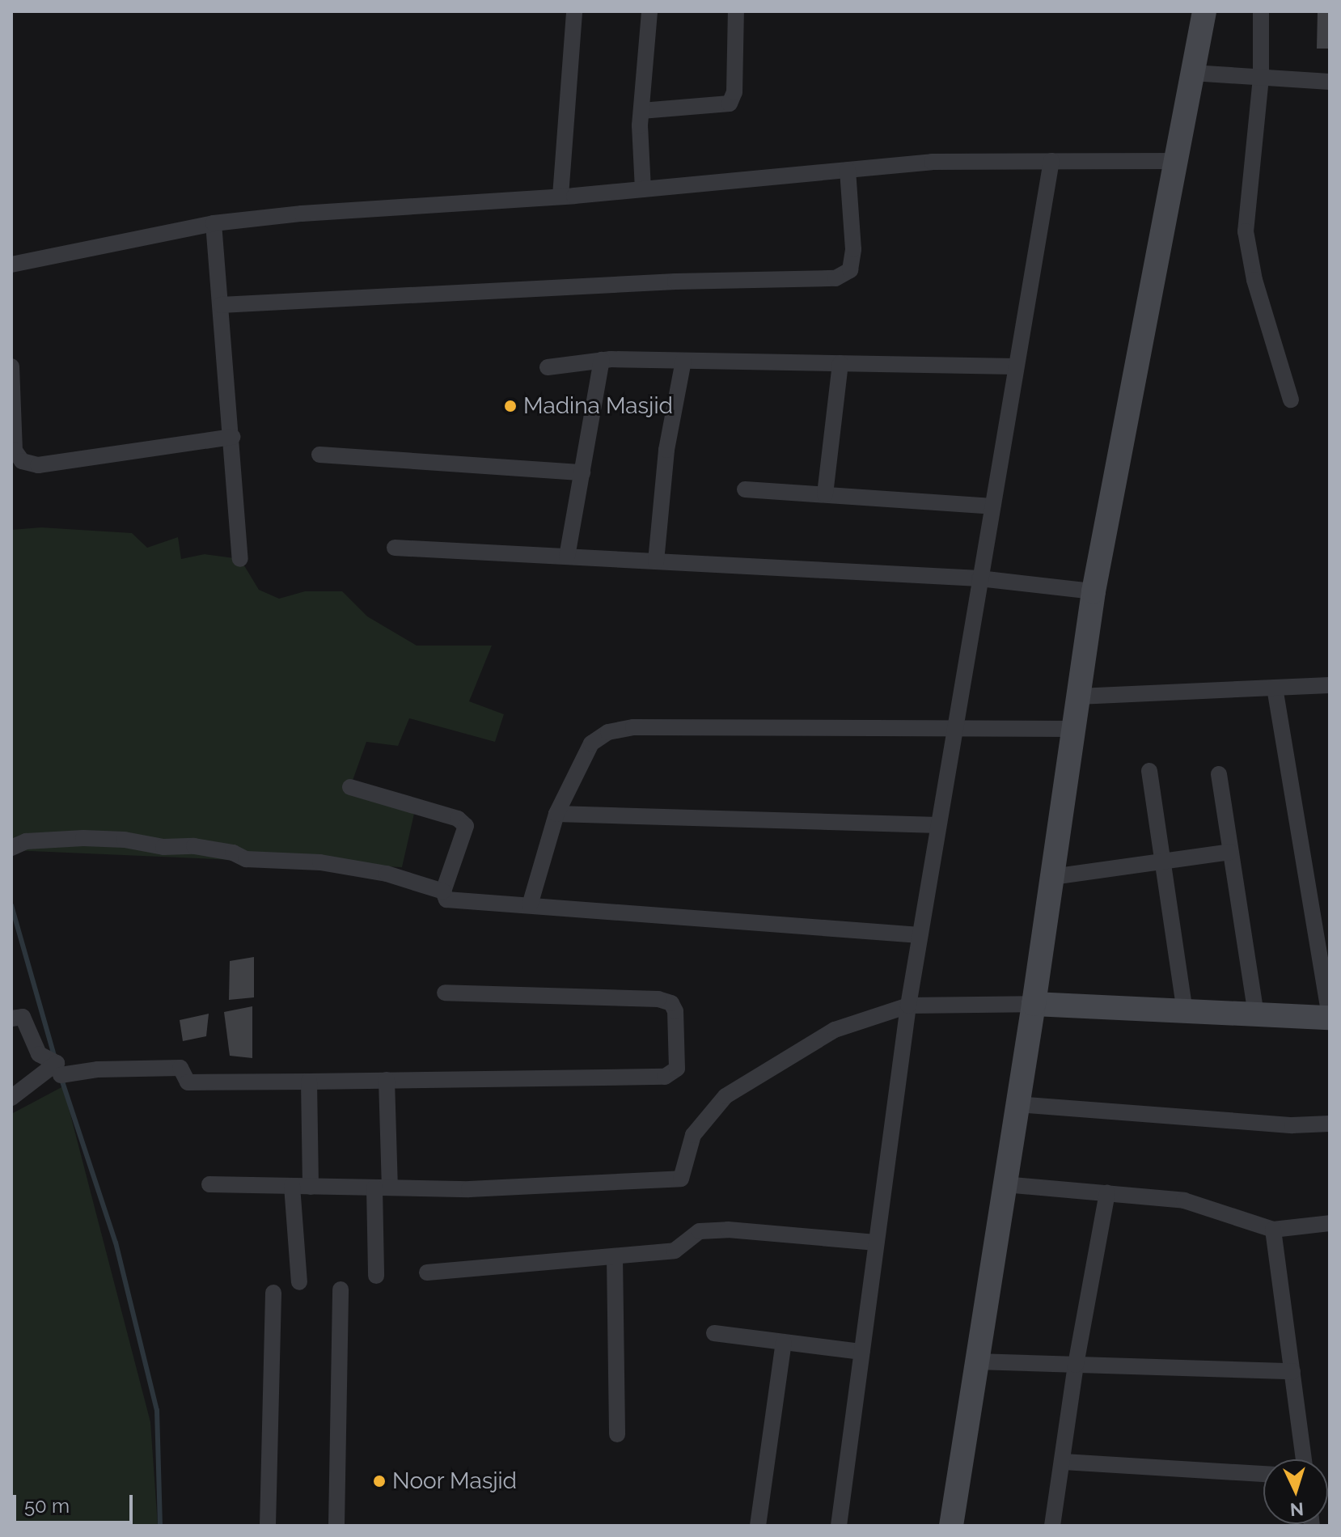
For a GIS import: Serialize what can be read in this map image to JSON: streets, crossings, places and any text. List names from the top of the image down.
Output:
{
  "places": ["Madina Masjid", "Noor Masjid"],
  "scale_bar": "50 m",
  "north": "bottom"
}
